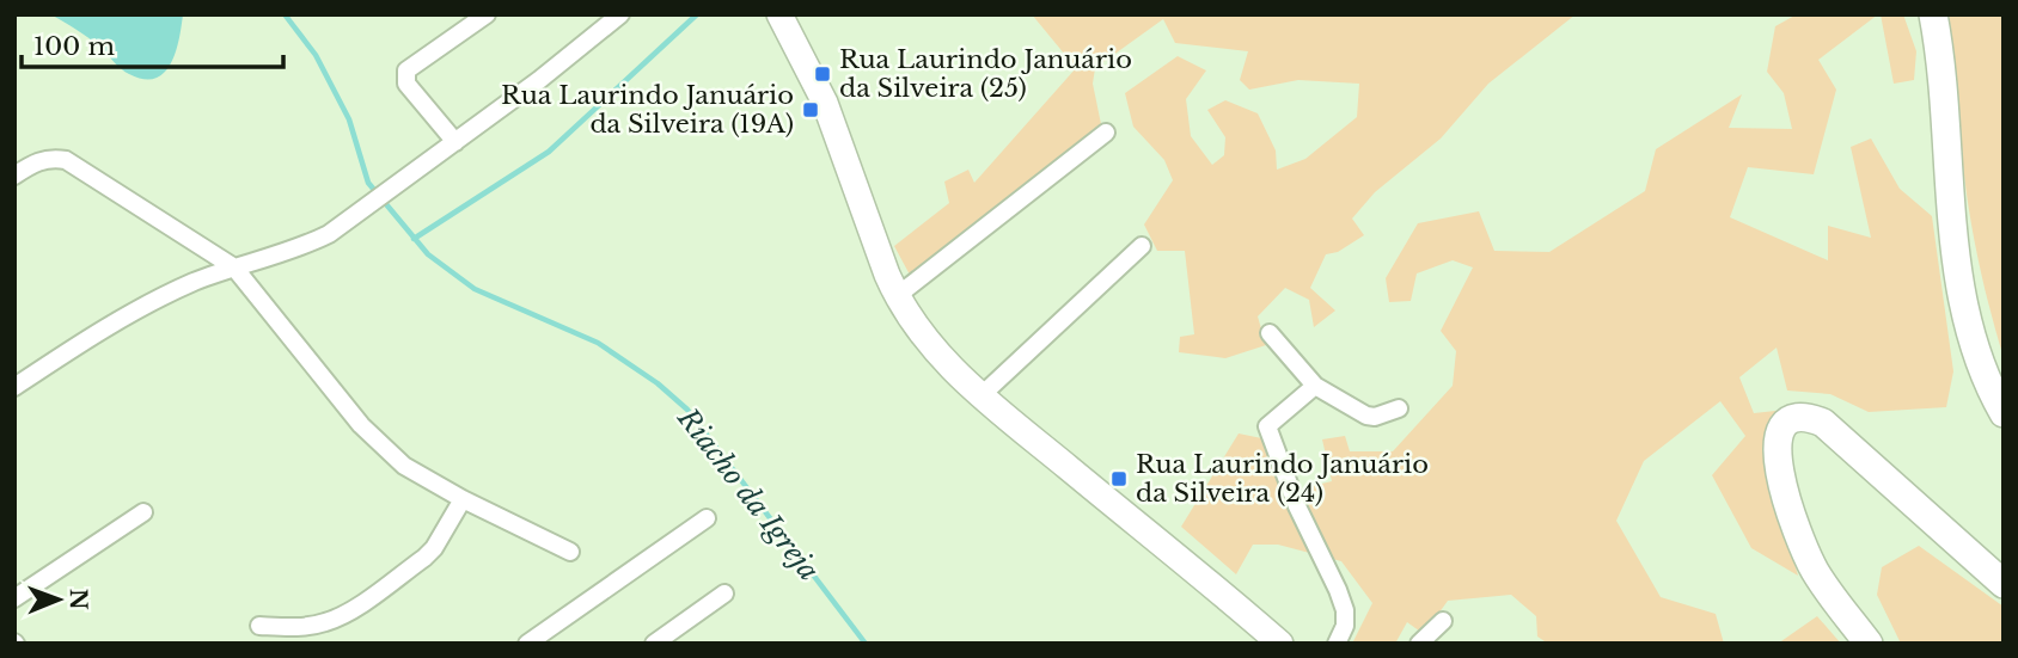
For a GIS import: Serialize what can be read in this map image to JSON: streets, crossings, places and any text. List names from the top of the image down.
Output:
{
  "water": ["Riacho da Igreja"],
  "places": {
    "transit": ["Rua Laurindo Januário da Silveira (25)", "Rua Laurindo Januário da Silveira (19A)", "Rua Laurindo Januário da Silveira (24)"]
  },
  "scale_bar": "100 m",
  "north": "right"
}
